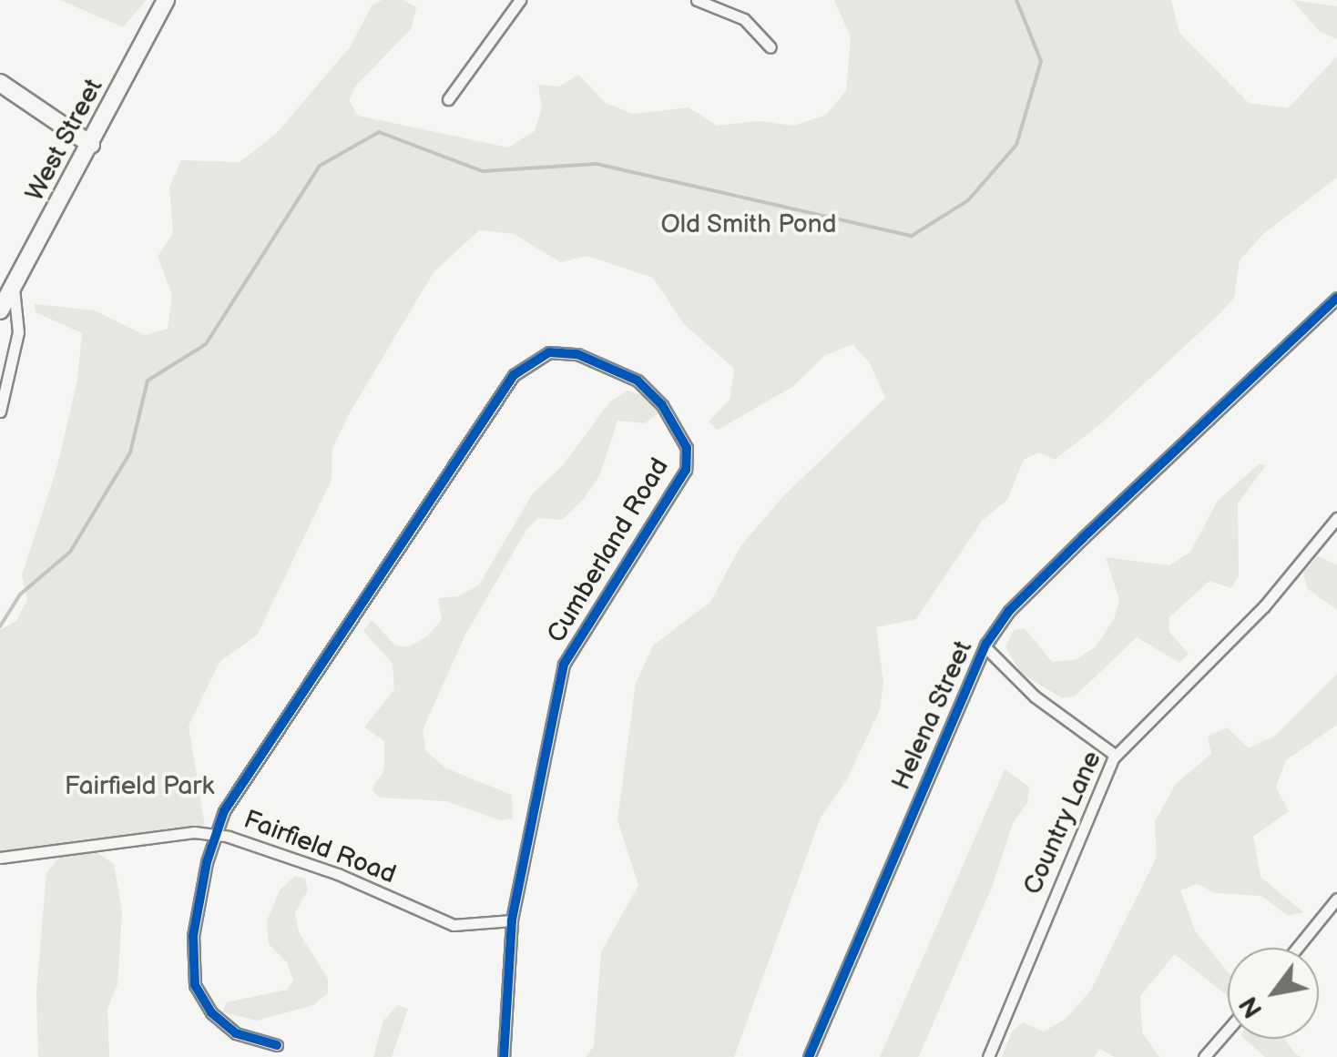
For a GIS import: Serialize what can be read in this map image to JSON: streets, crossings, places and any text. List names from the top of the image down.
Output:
{
  "streets": {
    "main road": ["West Street"],
    "street": [
      "Cumberland Road",
      "Helena Street",
      "Country Lane",
      "Fairfield Road"
    ]
  },
  "crossings": [
    ["Cumberland Road", "Fairfield Road"]
  ],
  "parks": ["Old Smith Pond", "Fairfield Park"],
  "north": "bottom left"
}
